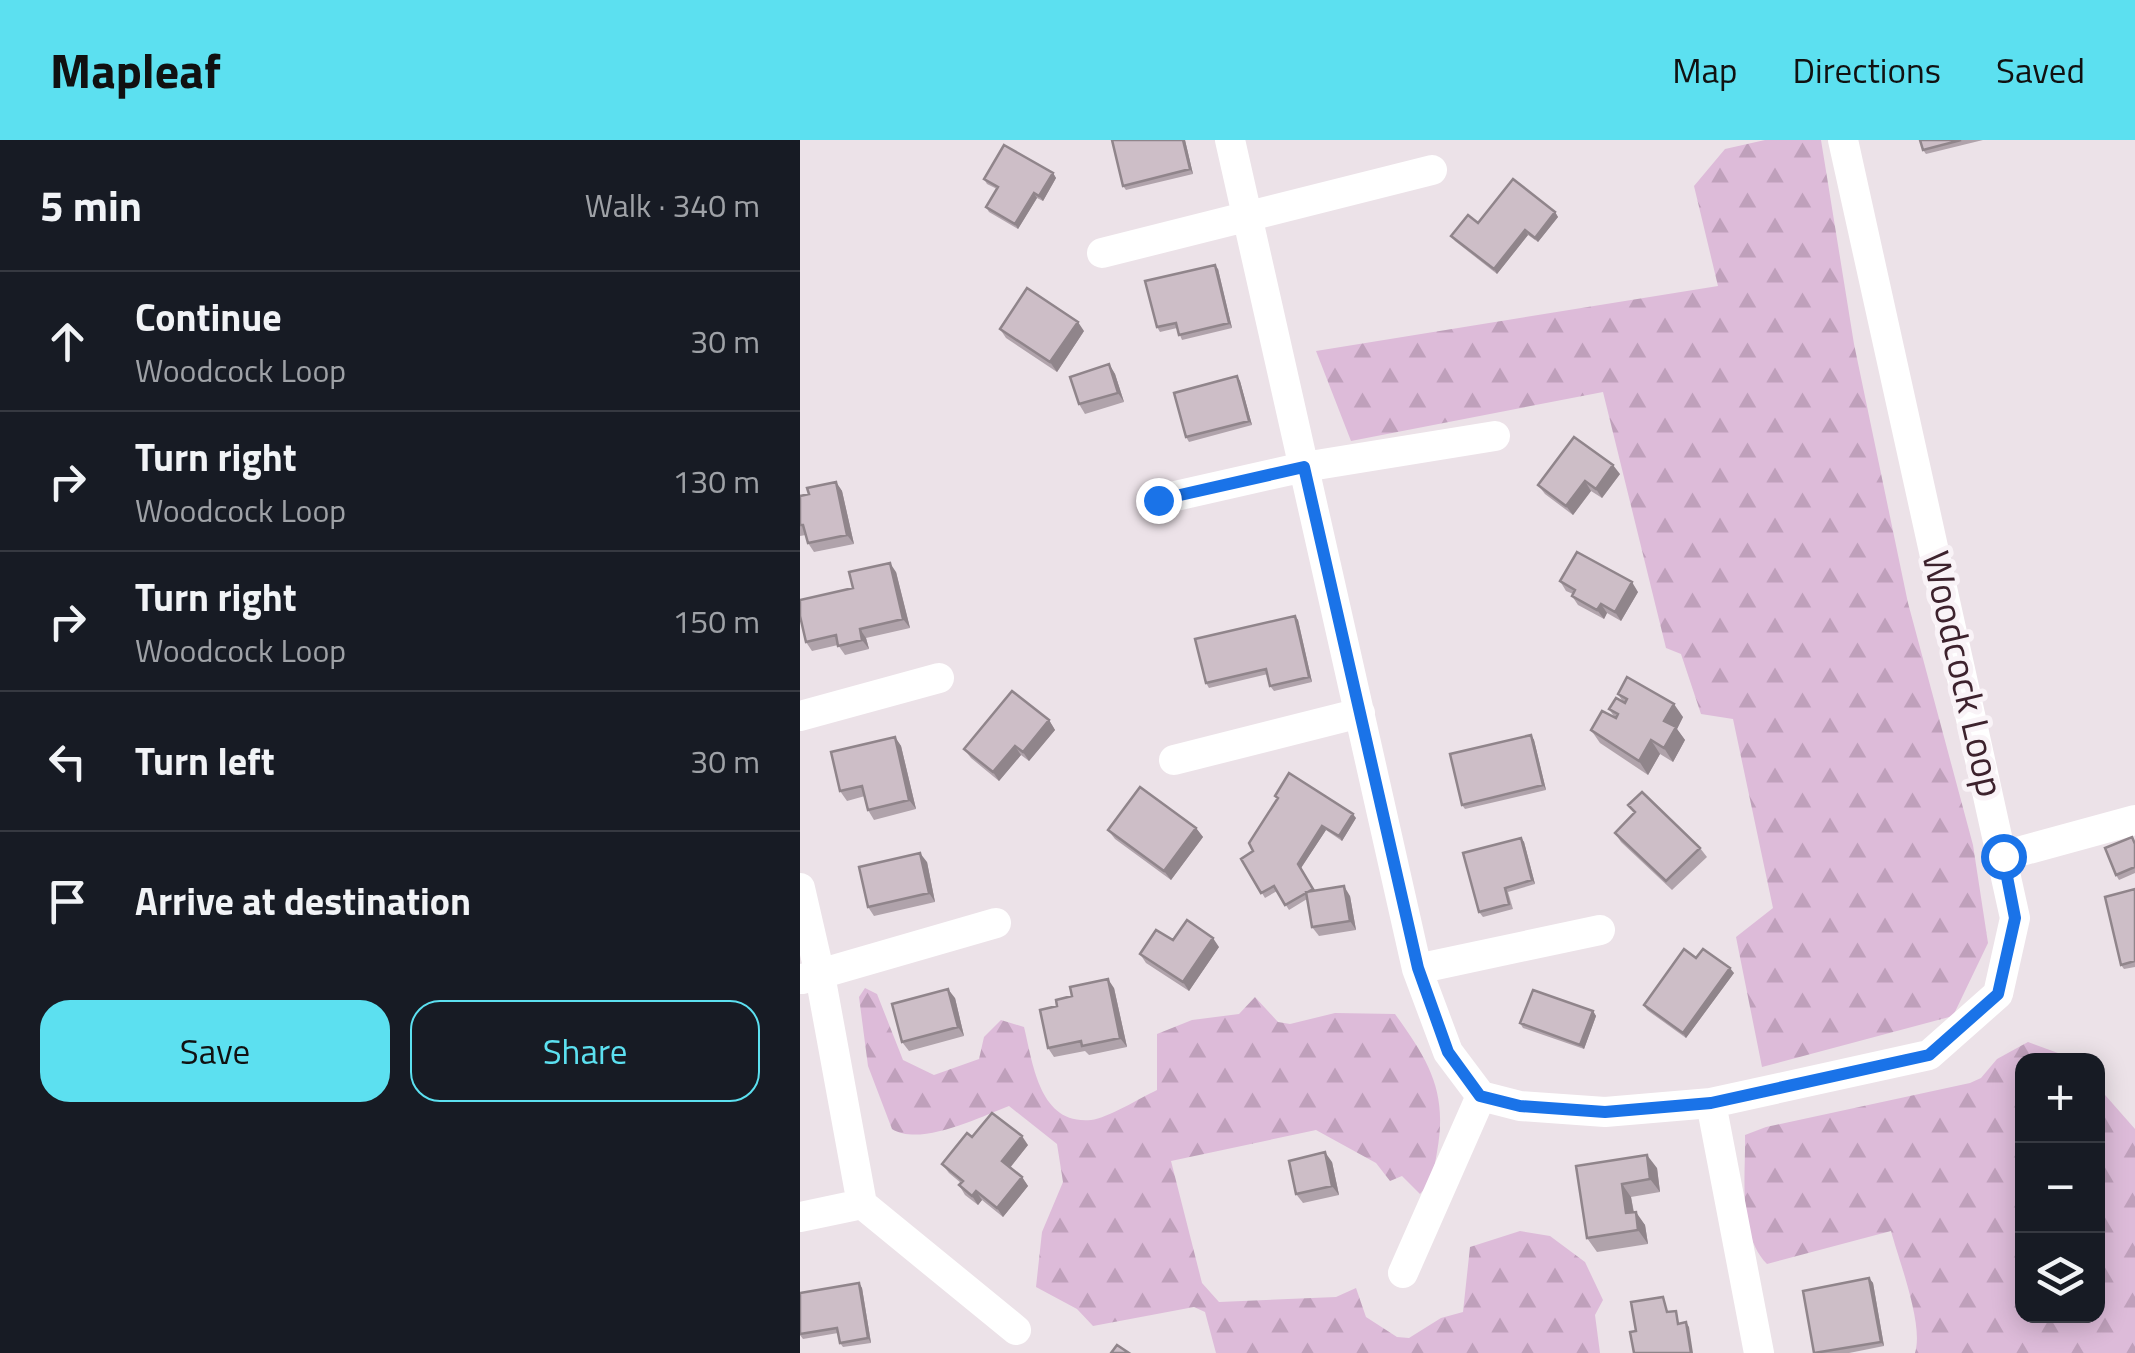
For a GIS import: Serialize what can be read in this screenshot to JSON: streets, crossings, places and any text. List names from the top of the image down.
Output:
{
  "streets": {
    "street": ["Woodcock Loop"]
  },
  "page": {
    "header": "Mapleaf",
    "nav": ["Map", "Directions", "Saved"],
    "heading": ["5 min", "Walk · 340 m"],
    "list": [
      ["Continue", "Woodcock Loop", "30 m"],
      ["Turn right", "Woodcock Loop", "130 m"],
      ["Turn right", "Woodcock Loop", "150 m"],
      ["Turn left", "30 m"],
      "Arrive at destination"
    ],
    "buttons": ["Save", "Share"],
    "map_buttons": ["+", "−"]
  }
}
